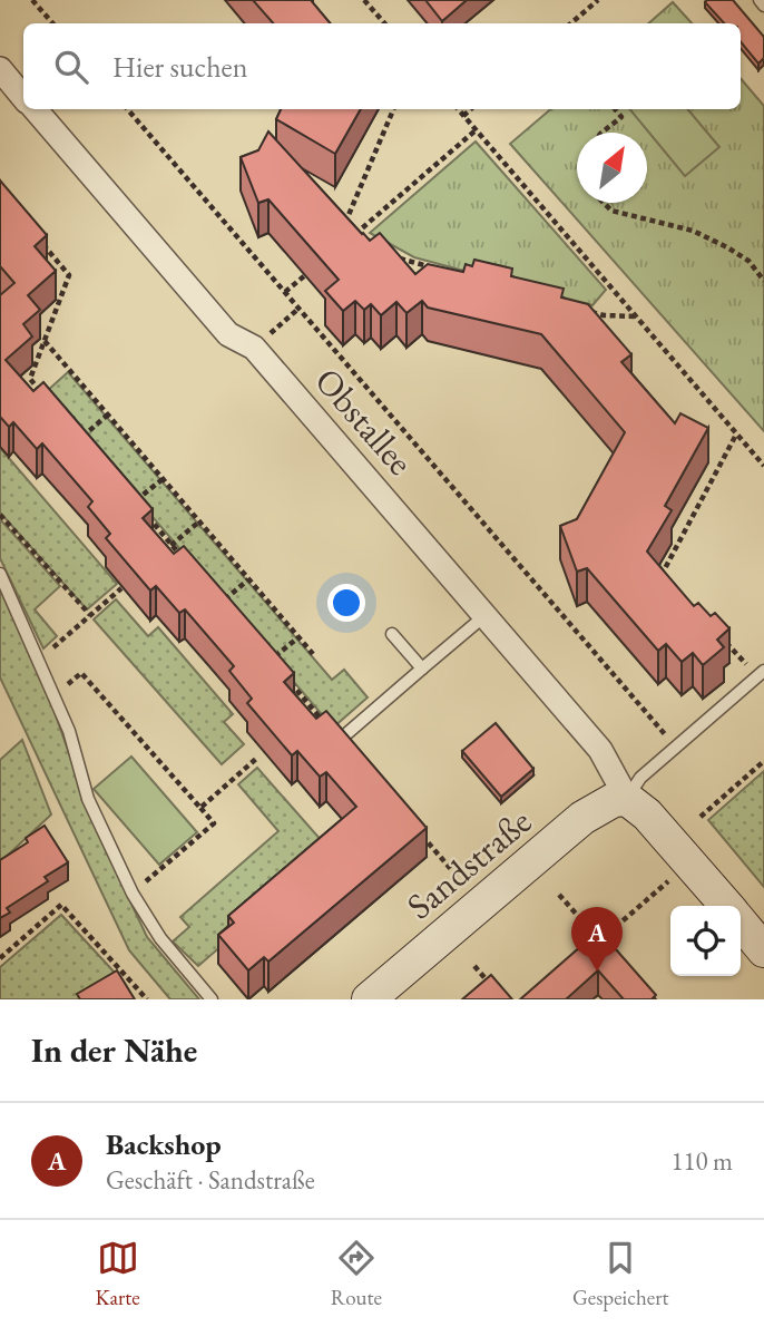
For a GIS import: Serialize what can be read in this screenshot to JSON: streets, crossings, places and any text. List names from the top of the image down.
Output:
{
  "streets": {
    "street": ["Obstallee", "Sandstraße"]
  },
  "crossings": [
    ["Obstallee", "Sandstraße"]
  ],
  "north": "top right",
  "page": {
    "search": "Hier suchen",
    "pins": "A",
    "heading": "In der Nähe",
    "list": [
      {
        "mark": "A",
        "name": "Backshop",
        "note": "Geschäft · Sandstraße",
        "value": "110 m"
      }
    ],
    "nav": ["Karte", "Route", "Gespeichert"]
  }
}
